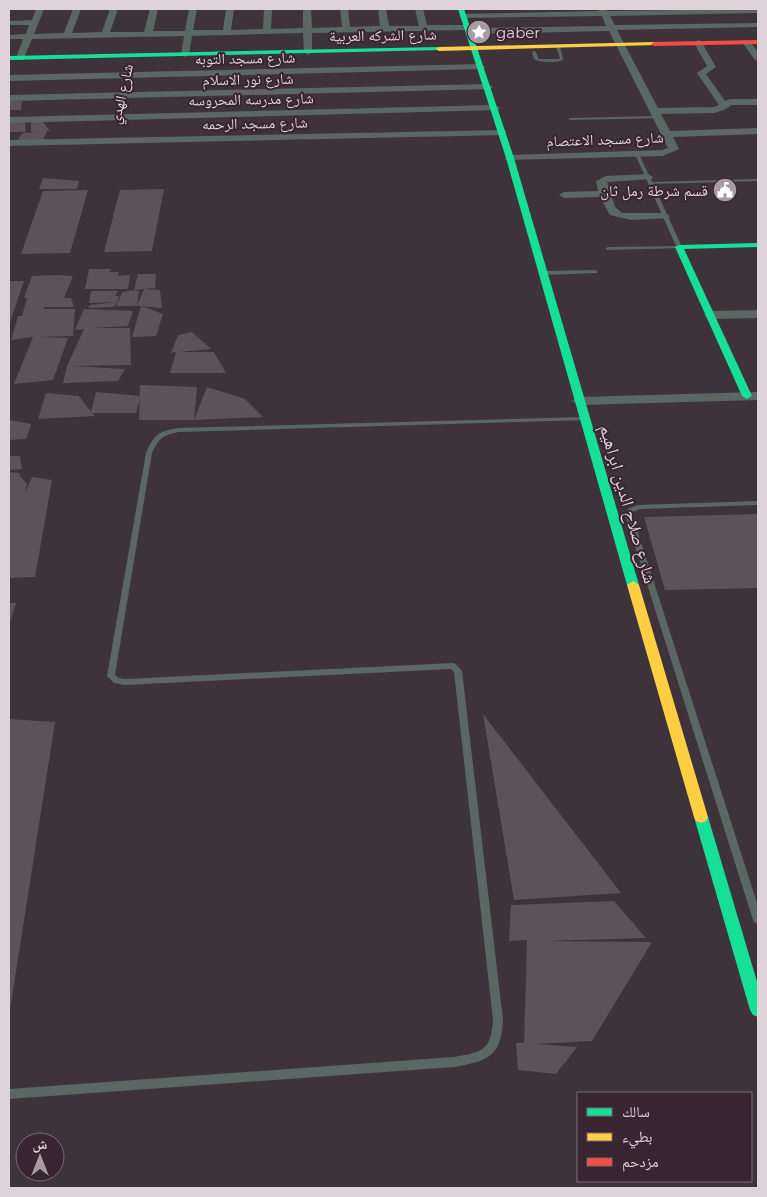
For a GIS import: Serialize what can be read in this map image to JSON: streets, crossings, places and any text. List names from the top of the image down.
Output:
{
  "streets": {
    "street": [
      "شارع الشركه العربية",
      "شارع مسجد التوبه",
      "شارع نور الاسلام",
      "شارع الهدي",
      "شارع مدرسه المحروسه",
      "شارع مسجد الرحمه",
      "شارع مسجد الاعتصام",
      "شارع صلاح الدين ابراهيم"
    ]
  },
  "crossings": [
    ["شارع الشركه العربية", "شارع الهدي"],
    ["شارع الشركه العربية", "شارع مسجد الاعتصام"],
    ["شارع الشركه العربية", "شارع صلاح الدين ابراهيم"],
    ["شارع مسجد التوبه", "شارع الهدي"],
    ["شارع مسجد التوبه", "شارع صلاح الدين ابراهيم"],
    ["شارع نور الاسلام", "شارع الهدي"],
    ["شارع نور الاسلام", "شارع مدرسه المحروسه"],
    ["شارع نور الاسلام", "شارع مسجد الرحمه"],
    ["شارع نور الاسلام", "شارع صلاح الدين ابراهيم"],
    ["شارع الهدي", "شارع مدرسه المحروسه"],
    ["شارع الهدي", "شارع مسجد الرحمه"],
    ["شارع مدرسه المحروسه", "شارع مسجد الرحمه"],
    ["شارع مدرسه المحروسه", "شارع صلاح الدين ابراهيم"],
    ["شارع مسجد الرحمه", "شارع صلاح الدين ابراهيم"],
    ["شارع مسجد الاعتصام", "شارع صلاح الدين ابراهيم"]
  ],
  "places": {
    "place": ["gaber"],
    "public building": ["قسم شرطة رمل ثان"]
  },
  "legend": ["سالك", "بطيء", "مزدحم"],
  "north": "top"
}
